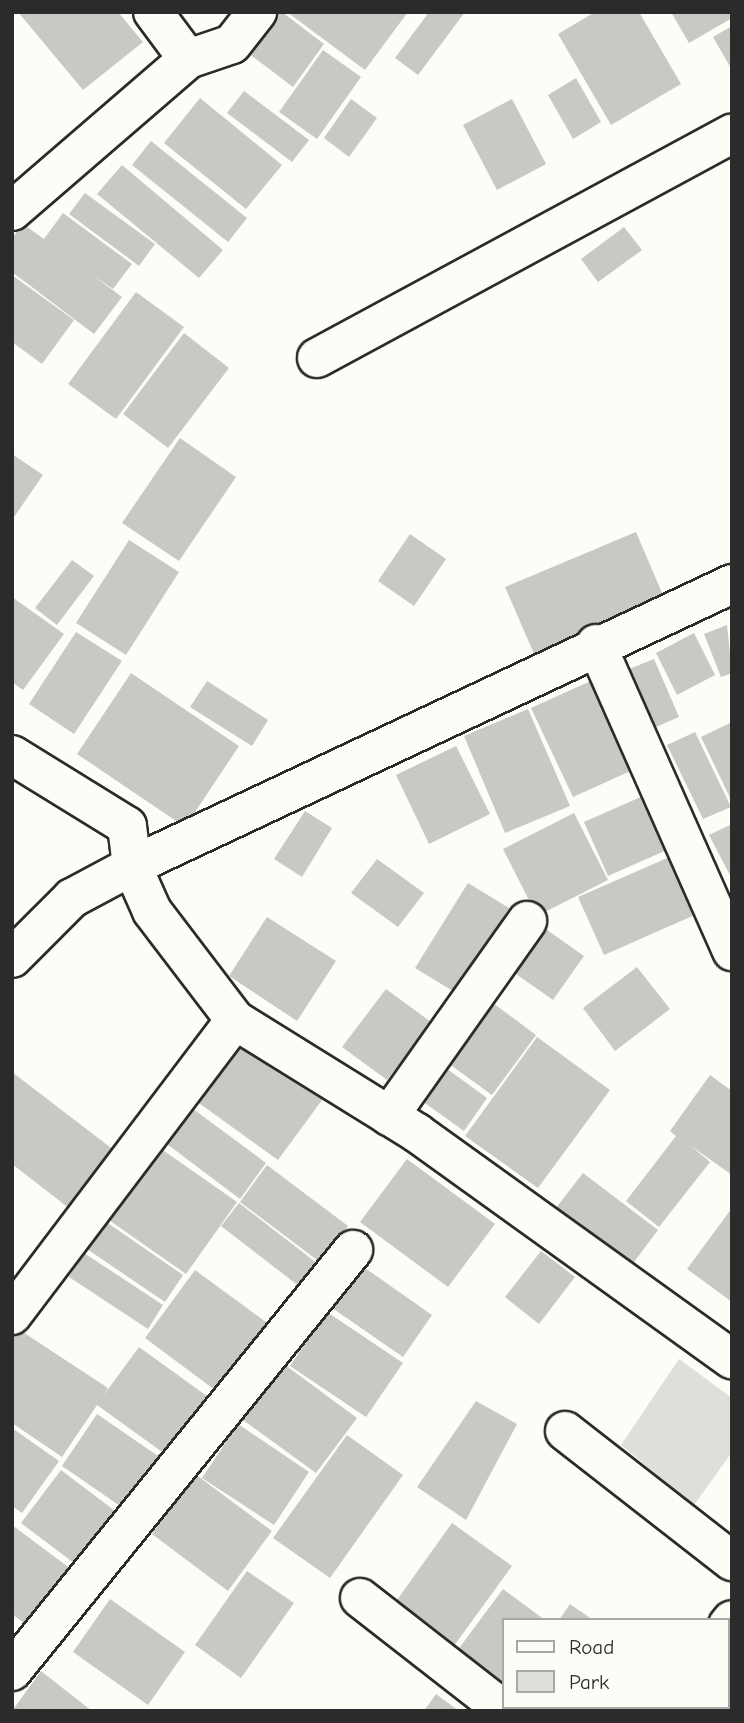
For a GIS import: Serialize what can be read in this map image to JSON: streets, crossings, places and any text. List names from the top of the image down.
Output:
{
  "legend": ["Road", "Park"]
}
